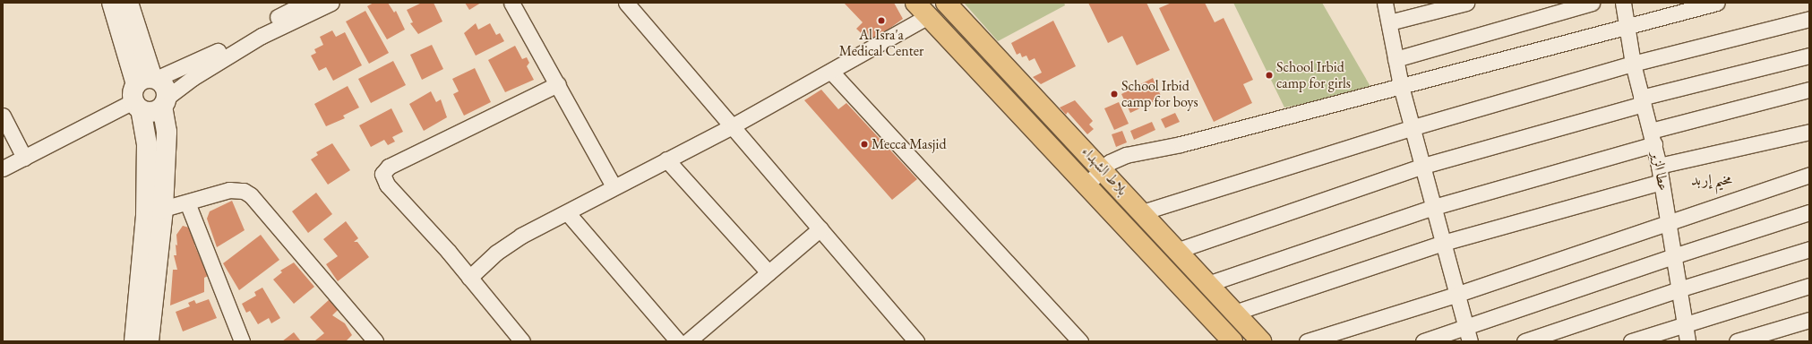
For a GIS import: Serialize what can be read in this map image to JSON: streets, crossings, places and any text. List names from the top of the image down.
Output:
{
  "streets": {
    "main road": ["بلاط الشهداء"],
    "street": ["عطا الزير"]
  },
  "districts": ["مخيم إربد"],
  "places": [
    "Al Isra'a Medical Center",
    "School Irbid camp for girls",
    "School Irbid camp for boys",
    "Mecca Masjid"
  ]
}
